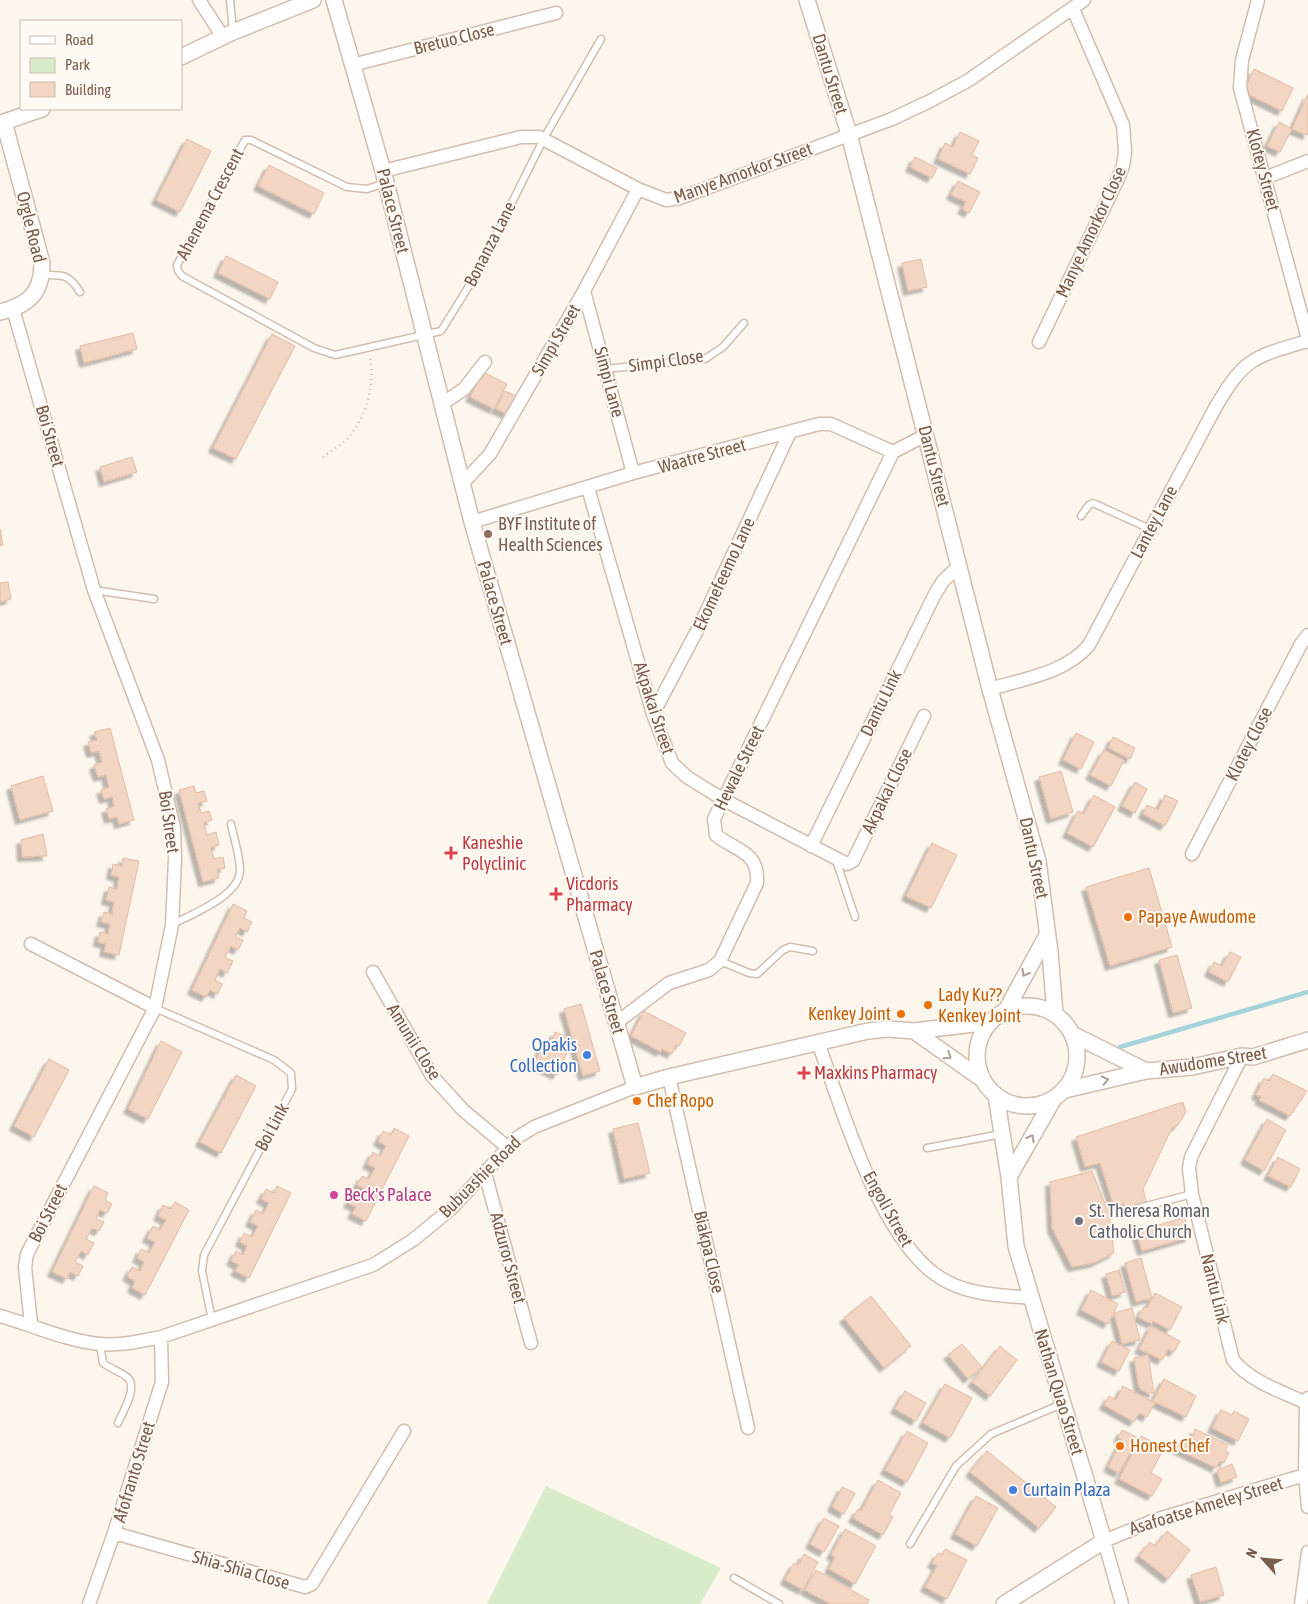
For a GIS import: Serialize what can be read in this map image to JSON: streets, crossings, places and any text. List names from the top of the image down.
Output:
{
  "streets": {
    "street": [
      "Bretuo Close",
      "Dantu Street",
      "Klotey Street",
      "Manye Amorkor Street",
      "Palace Street",
      "Orgle Road",
      "Manye Amorkor Close",
      "Simpi Street",
      "Simpi Lane",
      "Boi Street",
      "Waatre Street",
      "Lantey Lane",
      "Ekomefeemo Lane",
      "Dantu Link",
      "Akpakai Street",
      "Klotey Close",
      "Hewale Street",
      "Akpakai Close",
      "Amunii Close",
      "Awudome Street",
      "Bubuashie Road",
      "Engoli Street",
      "Biakpa Close",
      "Adzuror Street",
      "Nantu Link",
      "Nathan Quao Street",
      "Afofranto Street",
      "Asafoatse Ameley Street",
      "Shia-Shia Close"
    ],
    "lane": [
      "Ahenema Crescent",
      "Bonanza Lane",
      "Simpi Close",
      "Boi Link"
    ]
  },
  "crossings": [
    ["Bretuo Close", "Palace Street"],
    ["Dantu Street", "Manye Amorkor Street"],
    ["Dantu Street", "Lantey Lane"],
    ["Dantu Street", "Dantu Link"],
    ["Dantu Street", "Awudome Street"],
    ["Dantu Street", "Bubuashie Road"],
    ["Dantu Street", "Nathan Quao Street"],
    ["Klotey Street", "Lantey Lane"],
    ["Manye Amorkor Street", "Ahenema Crescent"],
    ["Manye Amorkor Street", "Palace Street"],
    ["Manye Amorkor Street", "Manye Amorkor Close"],
    ["Manye Amorkor Street", "Bonanza Lane"],
    ["Manye Amorkor Street", "Simpi Street"],
    ["Ahenema Crescent", "Palace Street"],
    ["Ahenema Crescent", "Bonanza Lane"],
    ["Palace Street", "Bonanza Lane"],
    ["Palace Street", "Simpi Street"],
    ["Palace Street", "Waatre Street"],
    ["Palace Street", "Bubuashie Road"],
    ["Orgle Road", "Boi Street"],
    ["Simpi Street", "Simpi Lane"],
    ["Simpi Close", "Simpi Lane"],
    ["Simpi Lane", "Waatre Street"],
    ["Boi Street", "Boi Link"],
    ["Boi Street", "Bubuashie Road"],
    ["Waatre Street", "Ekomefeemo Lane"],
    ["Waatre Street", "Akpakai Street"],
    ["Waatre Street", "Hewale Street"],
    ["Ekomefeemo Lane", "Akpakai Street"],
    ["Dantu Link", "Akpakai Street"],
    ["Akpakai Street", "Hewale Street"],
    ["Akpakai Street", "Akpakai Close"],
    ["Amunii Close", "Bubuashie Road"],
    ["Awudome Street", "Bubuashie Road"],
    ["Awudome Street", "Nantu Link"],
    ["Awudome Street", "Nathan Quao Street"],
    ["Boi Link", "Bubuashie Road"],
    ["Bubuashie Road", "Engoli Street"],
    ["Bubuashie Road", "Biakpa Close"],
    ["Bubuashie Road", "Adzuror Street"],
    ["Bubuashie Road", "Nathan Quao Street"],
    ["Bubuashie Road", "Afofranto Street"],
    ["Engoli Street", "Nathan Quao Street"],
    ["Nathan Quao Street", "Asafoatse Ameley Street"],
    ["Afofranto Street", "Shia-Shia Close"]
  ],
  "places": {
    "other": [
      "BYF Institute of Health Sciences",
      "Papaye Awudome",
      "Lady Ku?? Kenkey Joint",
      "Kenkey Joint",
      "Opakis Collection",
      "Chef Ropo",
      "Beck's Palace",
      "St. Theresa Roman Catholic Church",
      "Honest Chef",
      "Curtain Plaza"
    ],
    "health": ["Kaneshie Polyclinic", "Vicdoris Pharmacy", "Maxkins Pharmacy"]
  },
  "legend": ["Road", "Park", "Building"],
  "north": "top left"
}
